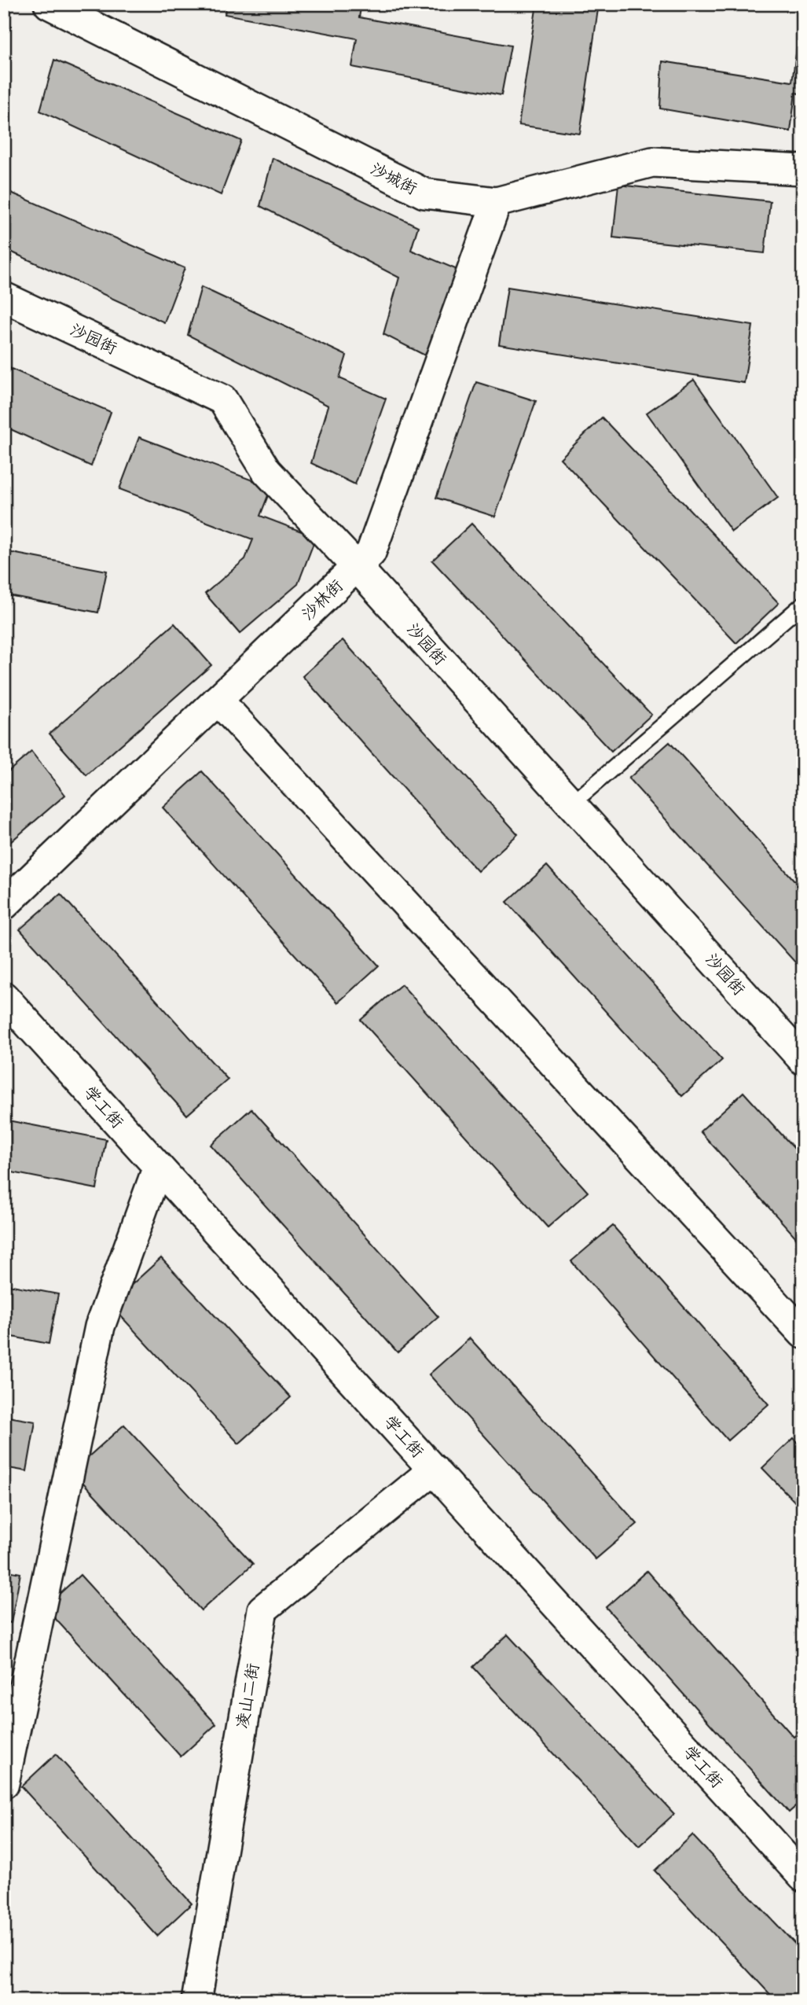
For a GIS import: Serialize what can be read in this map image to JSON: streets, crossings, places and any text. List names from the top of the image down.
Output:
{
  "streets": {
    "street": [
      "沙城街",
      "沙园街",
      "沙林街",
      "学工街",
      "凌山二街"
    ]
  },
  "crossings": [
    ["沙城街", "沙林街"],
    ["沙园街", "沙林街"],
    ["学工街", "凌山二街"]
  ]
}
